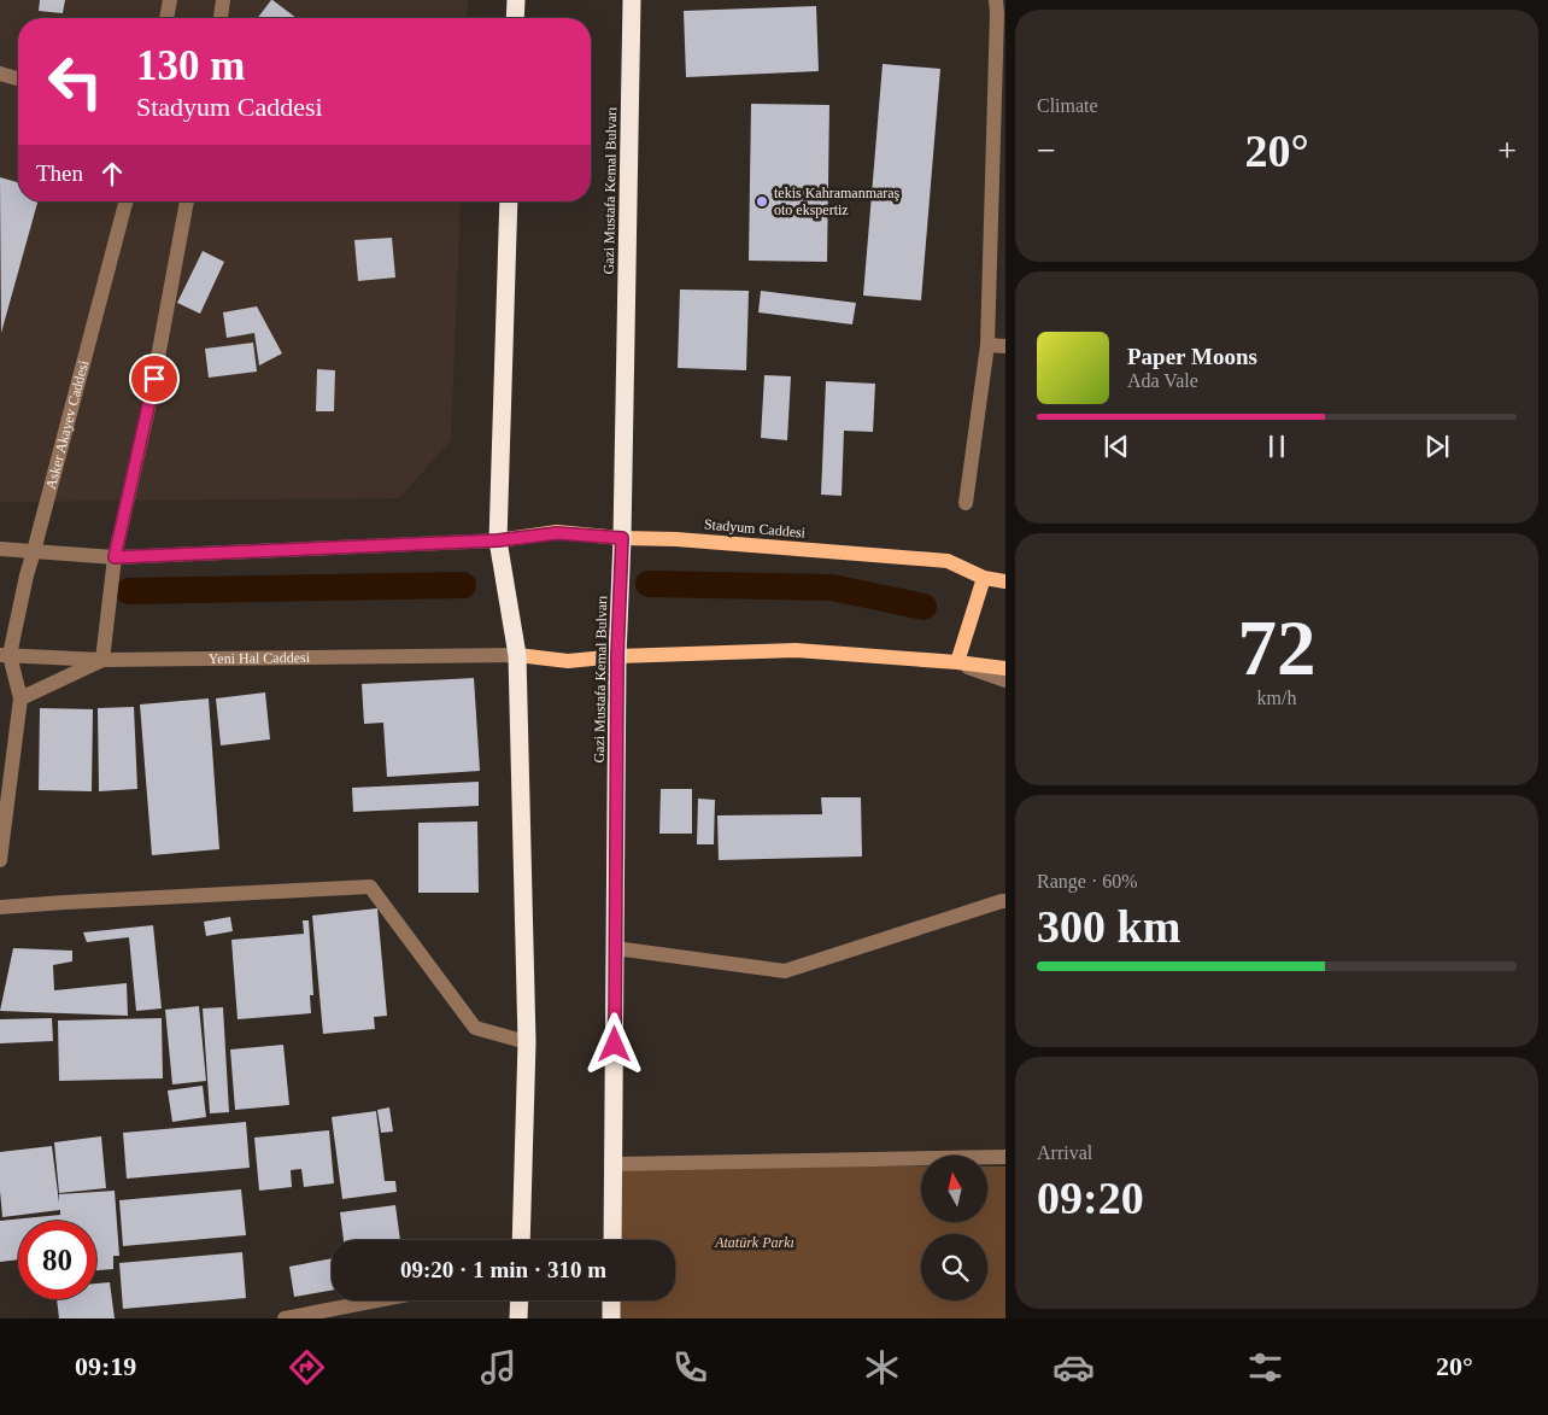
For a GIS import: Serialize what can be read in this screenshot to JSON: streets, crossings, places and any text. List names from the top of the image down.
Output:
{
  "streets": {
    "highway": ["Gazi Mustafa Kemal Bulvarı"],
    "main road": ["Stadyum Caddesi"],
    "street": ["Asker Akayev Caddesi", "Yeni Hal Caddesi"]
  },
  "crossings": [
    ["Gazi Mustafa Kemal Bulvarı", "Stadyum Caddesi"],
    ["Asker Akayev Caddesi", "Yeni Hal Caddesi"]
  ],
  "parks": ["Atatürk Parkı"],
  "places": ["tekis Kahramanmaraş oto ekspertiz"],
  "north": "top",
  "page": {
    "tile": [
      "Climate",
      ["72", "km/h"],
      ["Range · 60%", "300 km"],
      ["Arrival", "09:20"]
    ],
    "turn": ["130 m", "Stadyum Caddesi"],
    "heat": ["−", "20°", "+"],
    "then": "Then",
    "song": ["Paper Moons", "Ada Vale"],
    "limit": "80",
    "trip": "09:20 · 1 min · 310 m",
    "tabs": ["09:19", "20°"]
  }
}
